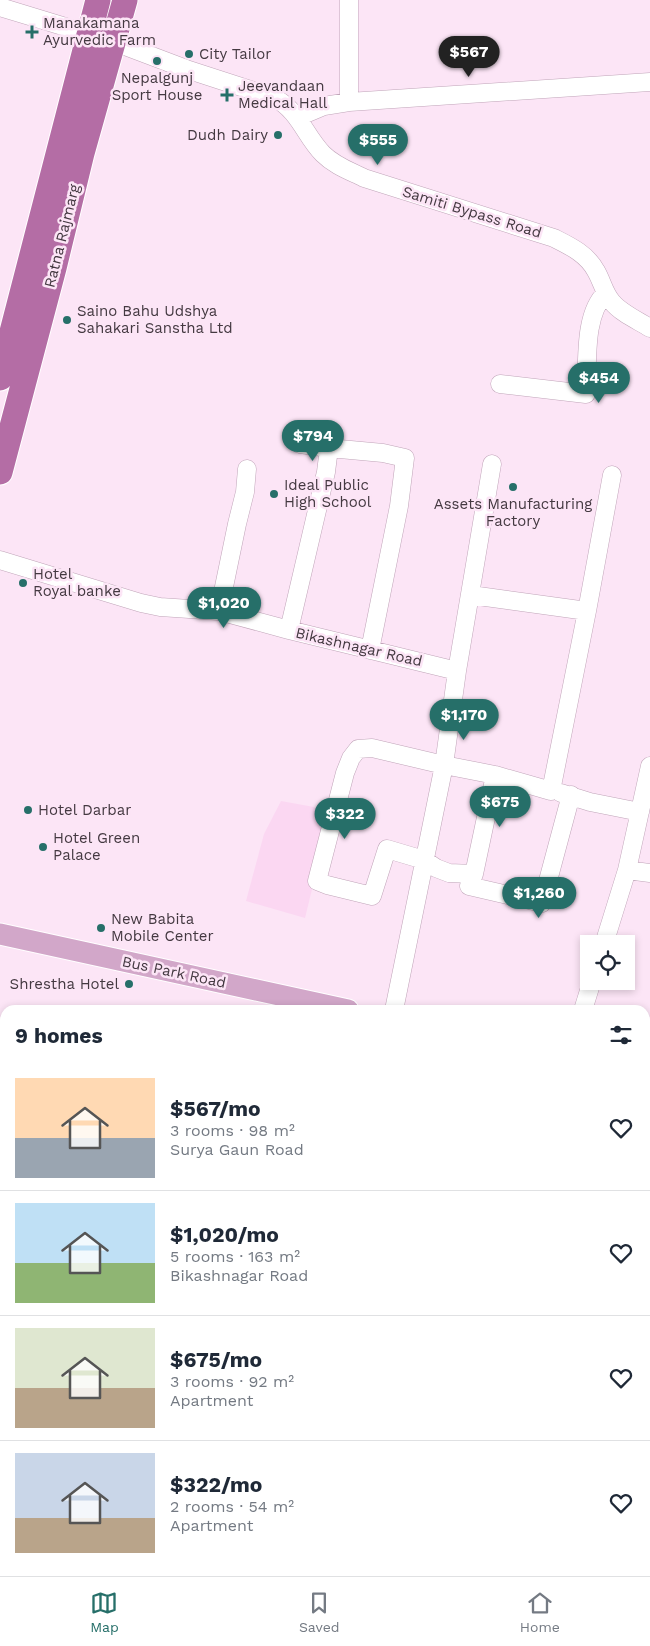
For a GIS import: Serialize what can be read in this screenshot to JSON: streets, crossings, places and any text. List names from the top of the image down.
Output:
{
  "streets": {
    "highway": ["Ratna Rajmarg"],
    "main road": ["Bus Park Road"],
    "street": ["Samiti Bypass Road", "Bikashnagar Road"]
  },
  "crossings": [
    ["Samiti Bypass Road", "Ratna Rajmarg"]
  ],
  "places": {
    "health": ["Manakamana Ayurvedic Farm", "Jeevandaan Medical Hall"],
    "other": [
      "City Tailor",
      "Nepalgunj Sport House",
      "Dudh Dairy",
      "Saino Bahu Udshya Sahakari Sanstha Ltd",
      "Assets Manufacturing Factory",
      "Ideal Public High School",
      "Hotel Royal banke",
      "Hotel Darbar",
      "Hotel Green Palace",
      "New Babita Mobile Center",
      "Shrestha Hotel"
    ]
  },
  "page": {
    "price": [
      "$567",
      "$555",
      "$454",
      "$794",
      "$1,020",
      "$1,170",
      "$675",
      "$322",
      "$1,260"
    ],
    "heading": "9 homes",
    "list": [
      {
        "name": "$567/mo",
        "note": "3 rooms · 98 m² · Surya Gaun Road"
      },
      {
        "name": "$1,020/mo",
        "note": "5 rooms · 163 m² · Bikashnagar Road"
      },
      {
        "name": "$675/mo",
        "note": "3 rooms · 92 m² · Apartment"
      },
      {
        "name": "$322/mo",
        "note": "2 rooms · 54 m² · Apartment"
      }
    ],
    "tabs": ["Map", "Saved", "Home"]
  }
}
